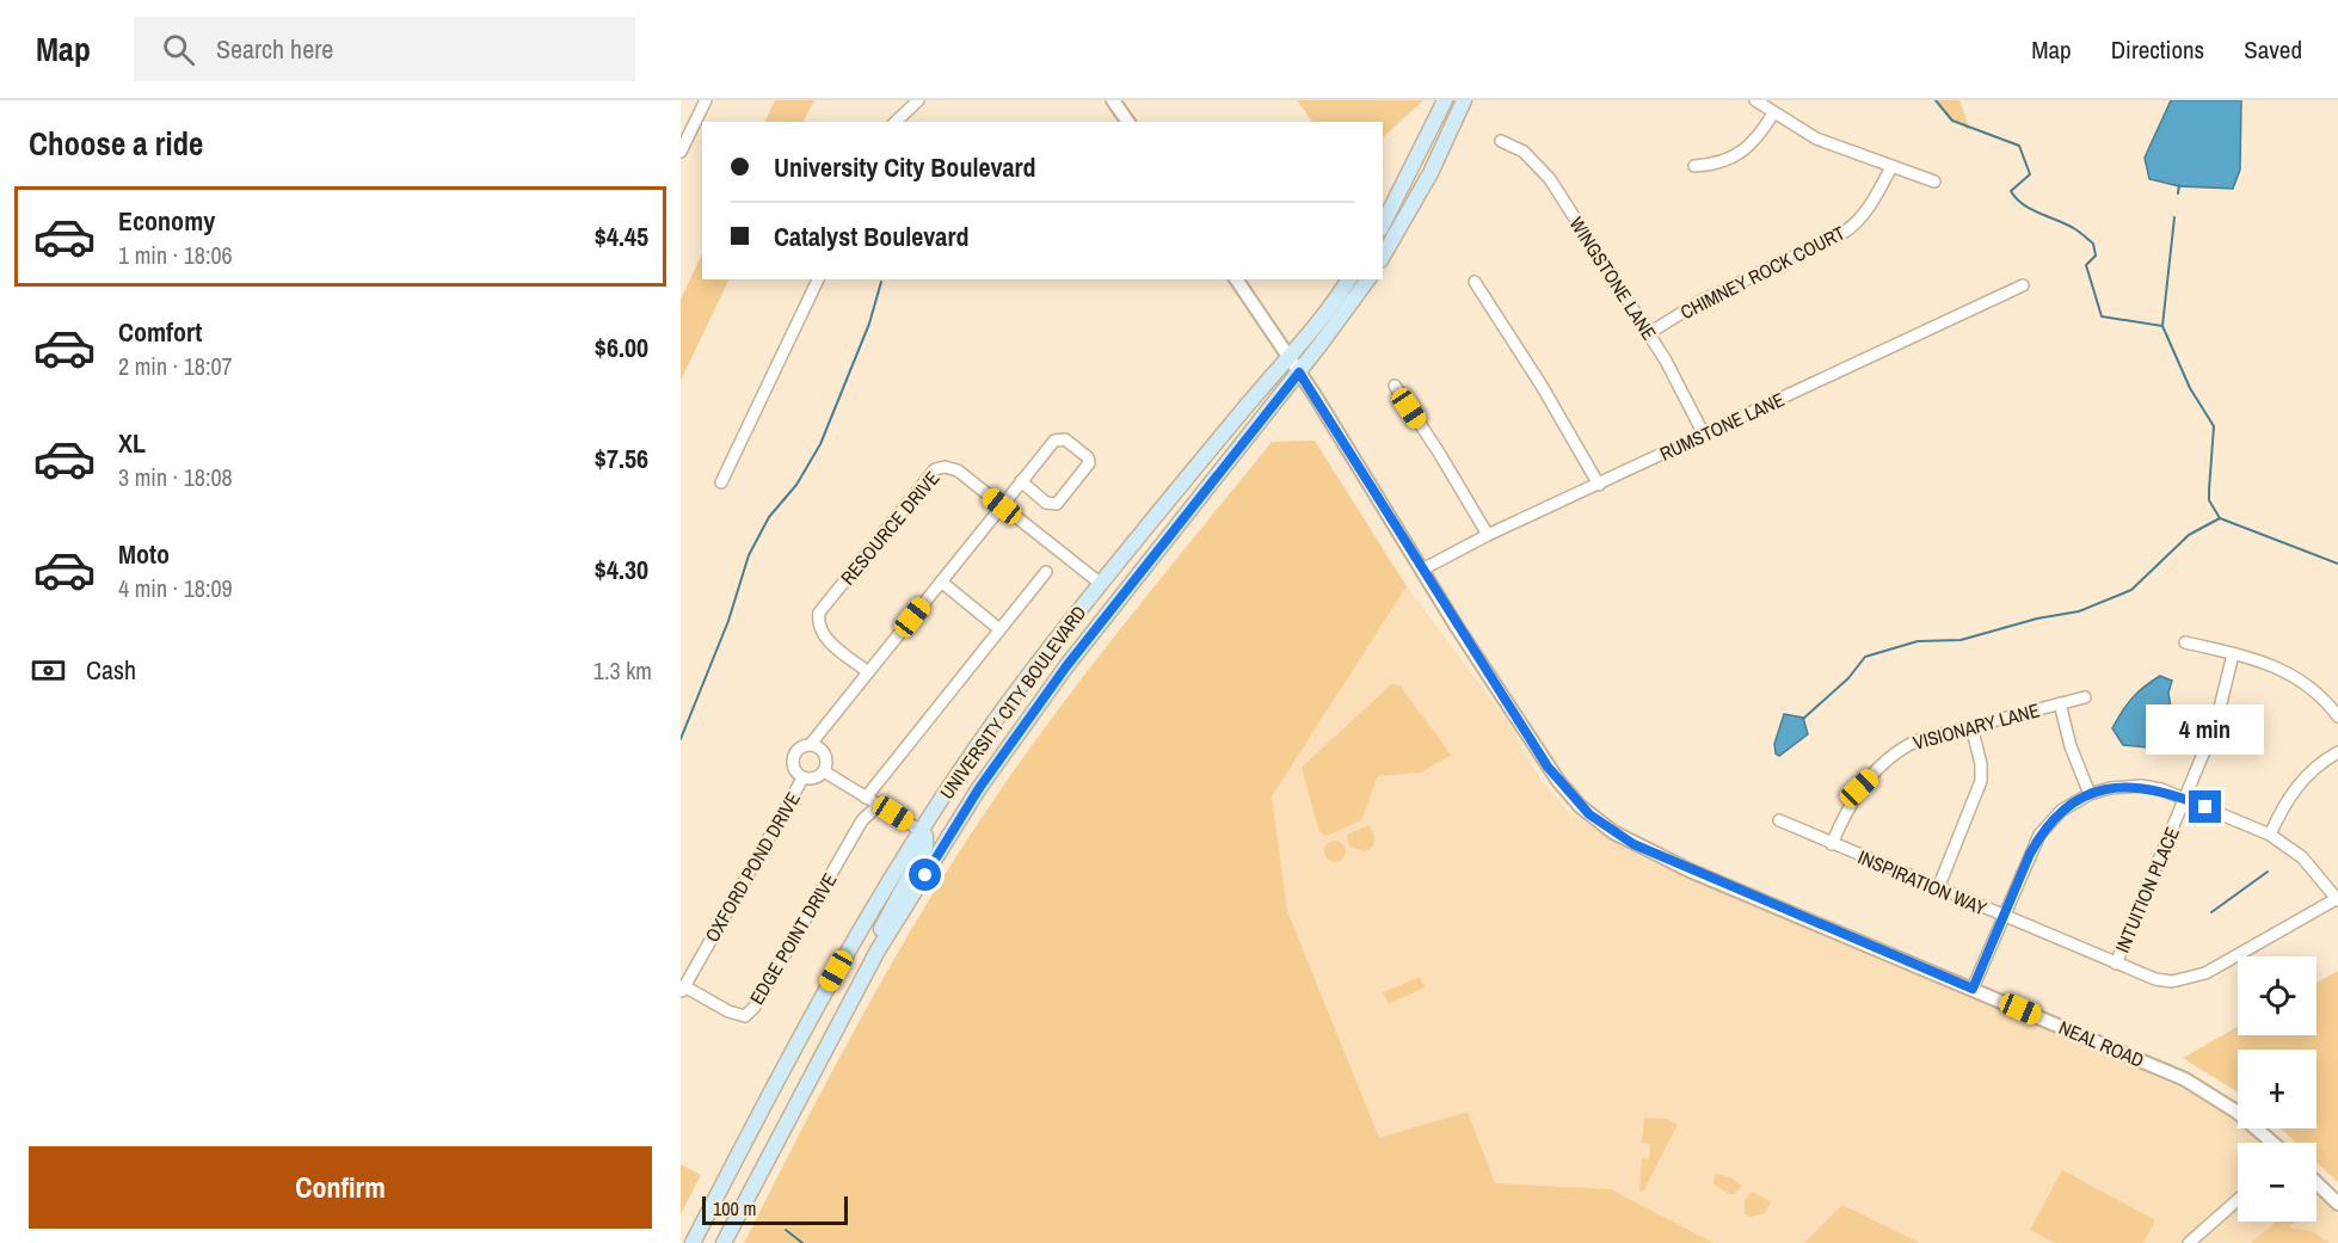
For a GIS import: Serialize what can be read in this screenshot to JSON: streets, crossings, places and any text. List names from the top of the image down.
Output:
{
  "streets": {
    "main road": ["UNIVERSITY CITY BOULEVARD"],
    "street": [
      "CHIMNEY ROCK COURT",
      "WINGSTONE LANE",
      "RUMSTONE LANE",
      "RESOURCE DRIVE",
      "VISIONARY LANE",
      "OXFORD POND DRIVE",
      "INSPIRATION WAY",
      "INTUITION PLACE",
      "EDGE POINT DRIVE",
      "NEAL ROAD"
    ]
  },
  "crossings": [
    ["CHIMNEY ROCK COURT", "WINGSTONE LANE"],
    ["WINGSTONE LANE", "RUMSTONE LANE"],
    ["RUMSTONE LANE", "NEAL ROAD"],
    ["RESOURCE DRIVE", "UNIVERSITY CITY BOULEVARD"],
    ["RESOURCE DRIVE", "OXFORD POND DRIVE"],
    ["UNIVERSITY CITY BOULEVARD", "NEAL ROAD"],
    ["VISIONARY LANE", "INSPIRATION WAY"],
    ["OXFORD POND DRIVE", "EDGE POINT DRIVE"],
    ["INSPIRATION WAY", "INTUITION PLACE"]
  ],
  "scale_bar": "100 m",
  "page": {
    "header": "Map",
    "search": "Search here",
    "nav": ["Map", "Directions", "Saved"],
    "heading": "Choose a ride",
    "banner": ["University City Boulevard", "Catalyst Boulevard"],
    "list": [
      {
        "name": "Economy",
        "note": "1 min · 18:06",
        "value": "$4.45"
      },
      {
        "name": "Comfort",
        "note": "2 min · 18:07",
        "value": "$6.00"
      },
      {
        "name": "XL",
        "note": "3 min · 18:08",
        "value": "$7.56"
      },
      {
        "name": "Moto",
        "note": "4 min · 18:09",
        "value": "$4.30"
      }
    ],
    "pay": ["Cash", "1.3 km"],
    "bubble": "4 min",
    "map_buttons": ["+", "−"],
    "buttons": "Confirm",
    "scale": "100 m"
  }
}
